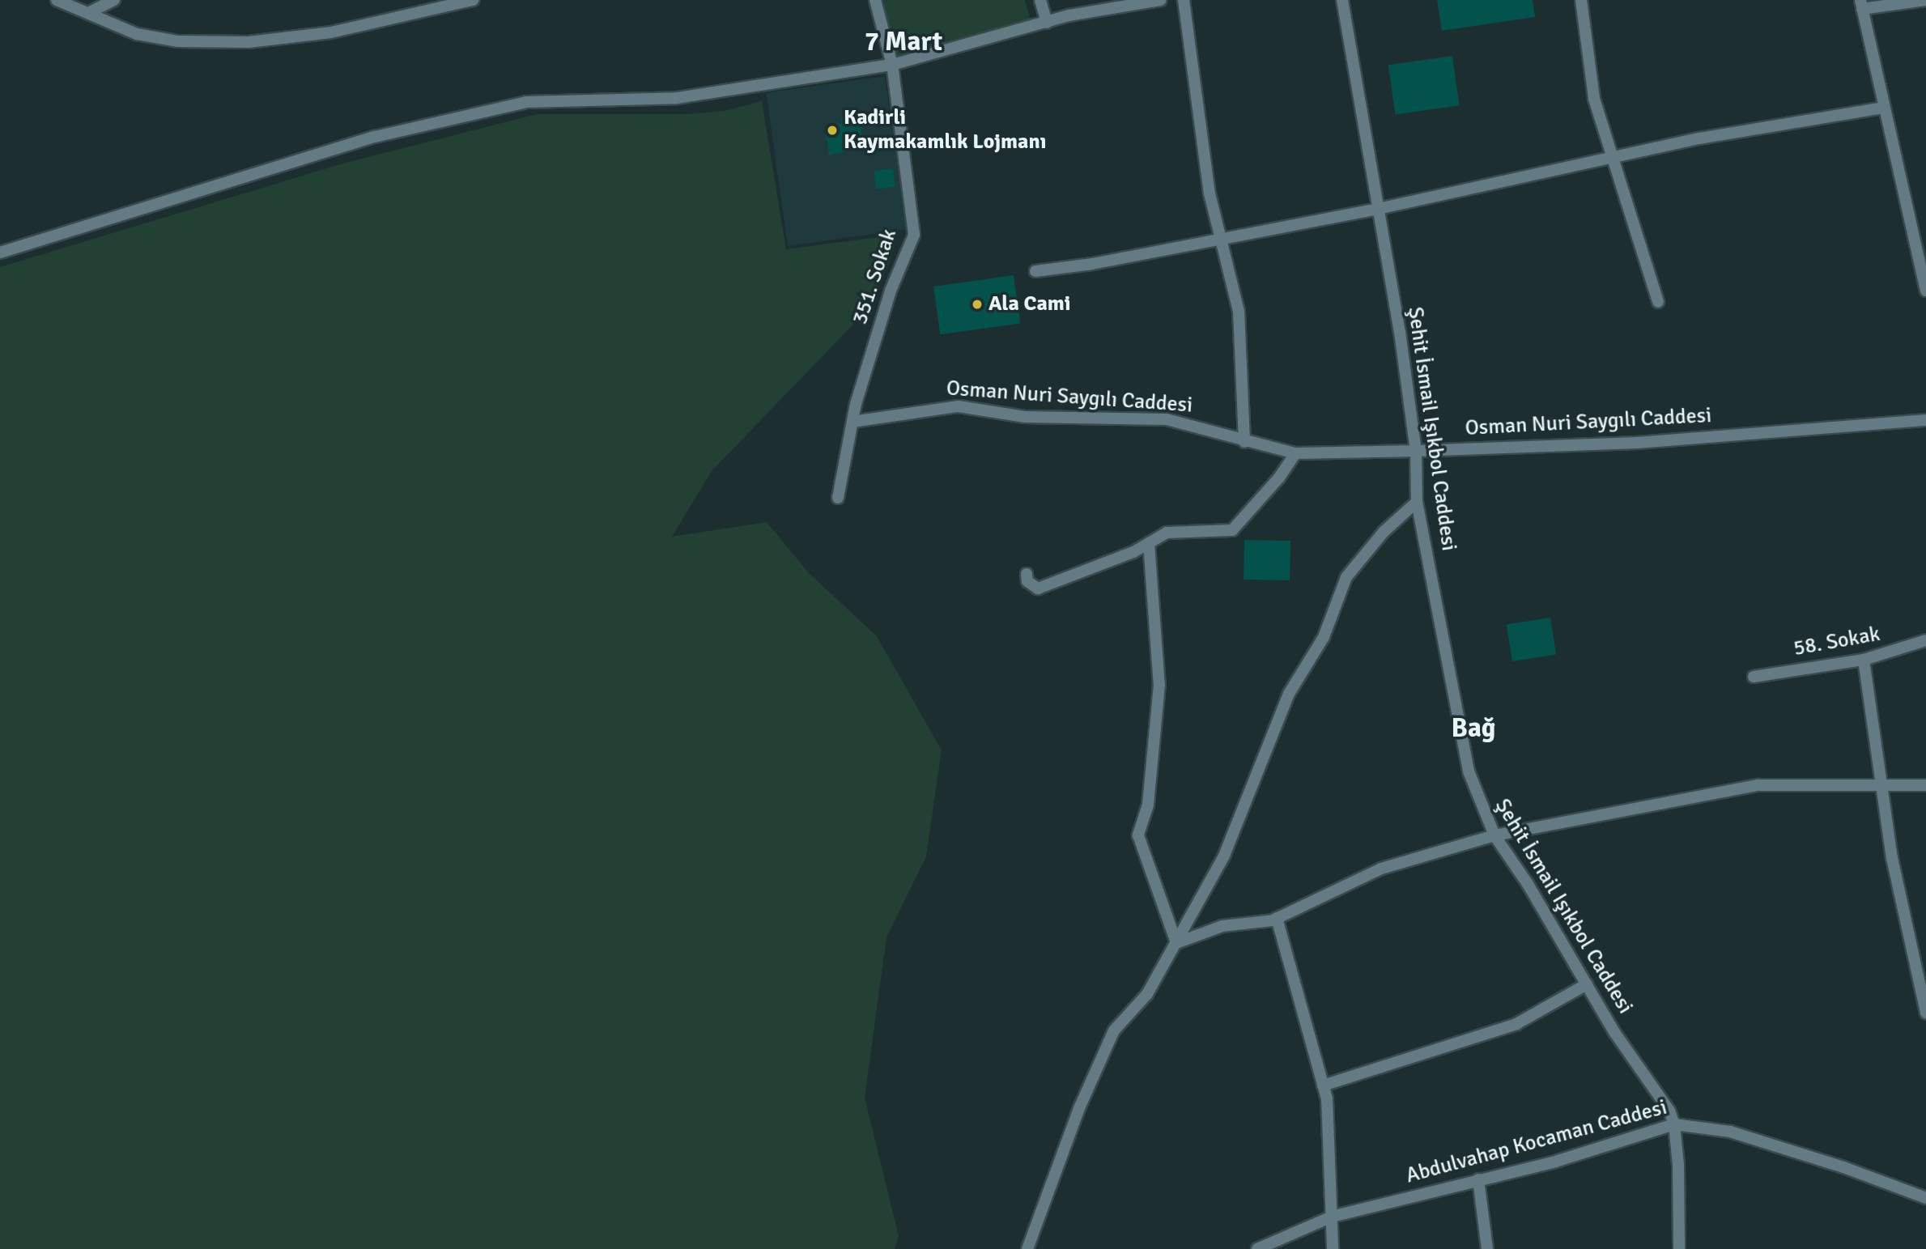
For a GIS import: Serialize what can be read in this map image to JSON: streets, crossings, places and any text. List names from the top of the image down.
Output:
{
  "streets": {
    "street": [
      "351. Sokak",
      "Osman Nuri Saygılı Caddesi",
      "Şehit İsmail Işıkbol Caddesi",
      "58. Sokak",
      "Abdulvahap Kocaman Caddesi"
    ]
  },
  "crossings": [
    ["351. Sokak", "Osman Nuri Saygılı Caddesi"],
    ["Osman Nuri Saygılı Caddesi", "Şehit İsmail Işıkbol Caddesi"],
    ["Şehit İsmail Işıkbol Caddesi", "Abdulvahap Kocaman Caddesi"]
  ],
  "districts": ["7 Mart", "Bağ"],
  "places": ["Kadirli Kaymakamlık Lojmanı", "Ala Cami"]
}
